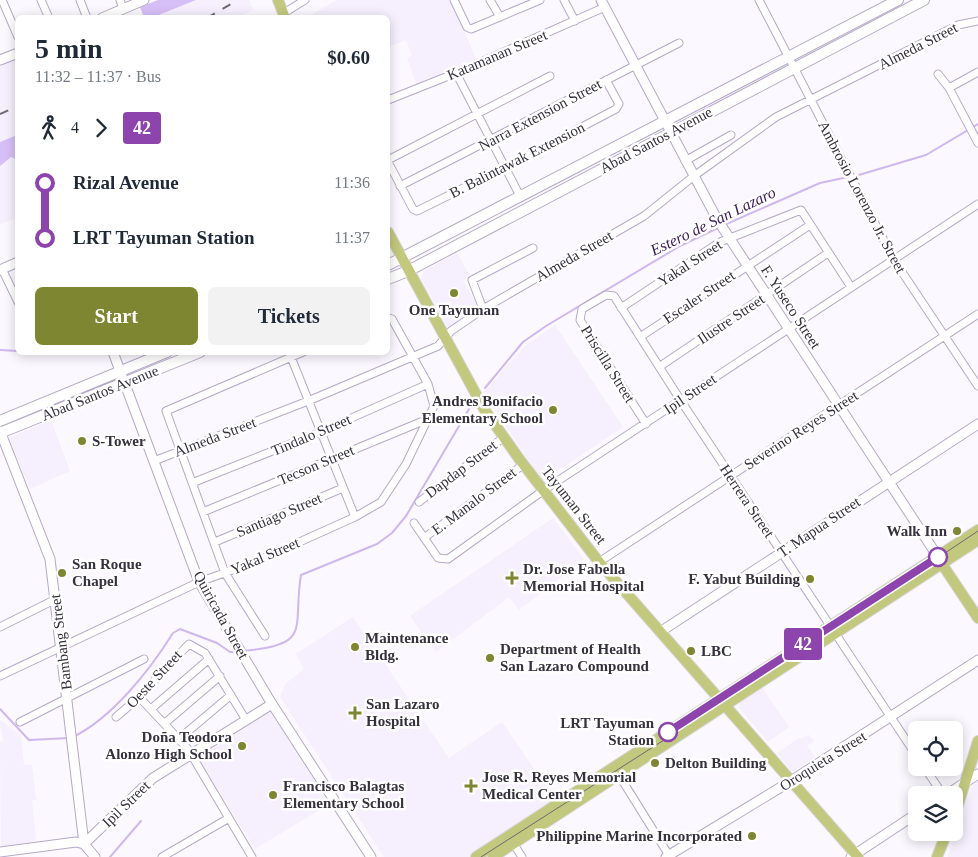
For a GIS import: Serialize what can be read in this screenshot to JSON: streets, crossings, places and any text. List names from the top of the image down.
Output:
{
  "streets": {
    "main road": ["Abad Santos Avenue", "F. Yuseco Street", "Tayuman Street"],
    "street": [
      "Almeda Street",
      "Katamanan Street",
      "Narra Extension Street",
      "B. Balintawak Extension",
      "Ambrosio Lorenzo Jr. Street",
      "Yakal Street",
      "Escaler Street",
      "Ilustre Street",
      "Priscilla Street",
      "Ipil Street",
      "Severino Reyes Street",
      "Tindalo Street",
      "Tecson Street",
      "Dapdap Street",
      "E. Manalo Street",
      "Herrera Street",
      "Santiago Street",
      "T. Mapua Street",
      "Quiricada Street",
      "Bambang Street",
      "Oeste Street",
      "Oroquieta Street"
    ]
  },
  "crossings": [
    ["Almeda Street", "Ambrosio Lorenzo Jr. Street"],
    ["Almeda Street", "Yakal Street"],
    ["Almeda Street", "F. Yuseco Street"],
    ["Almeda Street", "Tayuman Street"],
    ["Almeda Street", "Quiricada Street"],
    ["Katamanan Street", "F. Yuseco Street"],
    ["Narra Extension Street", "B. Balintawak Extension"],
    ["Narra Extension Street", "F. Yuseco Street"],
    ["Abad Santos Avenue", "Ambrosio Lorenzo Jr. Street"],
    ["Abad Santos Avenue", "F. Yuseco Street"],
    ["Abad Santos Avenue", "Tayuman Street"],
    ["Abad Santos Avenue", "Quiricada Street"],
    ["Abad Santos Avenue", "Bambang Street"],
    ["Ambrosio Lorenzo Jr. Street", "Ipil Street"],
    ["Ambrosio Lorenzo Jr. Street", "Severino Reyes Street"],
    ["Yakal Street", "Escaler Street"],
    ["Yakal Street", "F. Yuseco Street"],
    ["Yakal Street", "Tindalo Street"],
    ["Yakal Street", "Tecson Street"],
    ["Yakal Street", "Herrera Street"],
    ["Yakal Street", "Quiricada Street"],
    ["Yakal Street", "Bambang Street"],
    ["Escaler Street", "F. Yuseco Street"],
    ["Escaler Street", "Herrera Street"],
    ["F. Yuseco Street", "Ilustre Street"],
    ["F. Yuseco Street", "Ipil Street"],
    ["F. Yuseco Street", "Severino Reyes Street"],
    ["F. Yuseco Street", "T. Mapua Street"],
    ["Ilustre Street", "Herrera Street"],
    ["Priscilla Street", "Ipil Street"],
    ["Priscilla Street", "Herrera Street"],
    ["Ipil Street", "E. Manalo Street"],
    ["Ipil Street", "Herrera Street"],
    ["Ipil Street", "Tayuman Street"],
    ["Ipil Street", "Quiricada Street"],
    ["Ipil Street", "Bambang Street"],
    ["Severino Reyes Street", "Herrera Street"],
    ["Severino Reyes Street", "Tayuman Street"],
    ["Dapdap Street", "Tayuman Street"],
    ["E. Manalo Street", "Tayuman Street"],
    ["Herrera Street", "T. Mapua Street"],
    ["Herrera Street", "Oroquieta Street"],
    ["Tayuman Street", "T. Mapua Street"],
    ["Tayuman Street", "Oroquieta Street"]
  ],
  "water": ["Estero de San Lazaro"],
  "places": {
    "other": [
      "One Tayuman",
      "Andres Bonifacio Elementary School",
      "S-Tower",
      "Walk Inn",
      "San Roque Chapel",
      "F. Yabut Building",
      "Maintenance Bldg.",
      "LBC",
      "Department of Health San Lazaro Compound",
      "LRT Tayuman Station",
      "Doña Teodora Alonzo High School",
      "Delton Building",
      "Francisco Balagtas Elementary School",
      "Philippine Marine Incorporated"
    ],
    "health": ["Dr. Jose Fabella Memorial Hospital", "San Lazaro Hospital", "Jose R. Reyes Memorial Medical Center"]
  },
  "lines": ["bus line 42"],
  "page": {
    "on_map": "42",
    "heading": ["5 min", "11:32 – 11:37 · Bus", "$0.60"],
    "legs": ["4", "42"],
    "list": [
      {
        "name": "Rizal Avenue",
        "value": "11:36"
      },
      {
        "name": "LRT Tayuman Station",
        "value": "11:37"
      }
    ],
    "buttons": ["Start", "Tickets"]
  }
}
